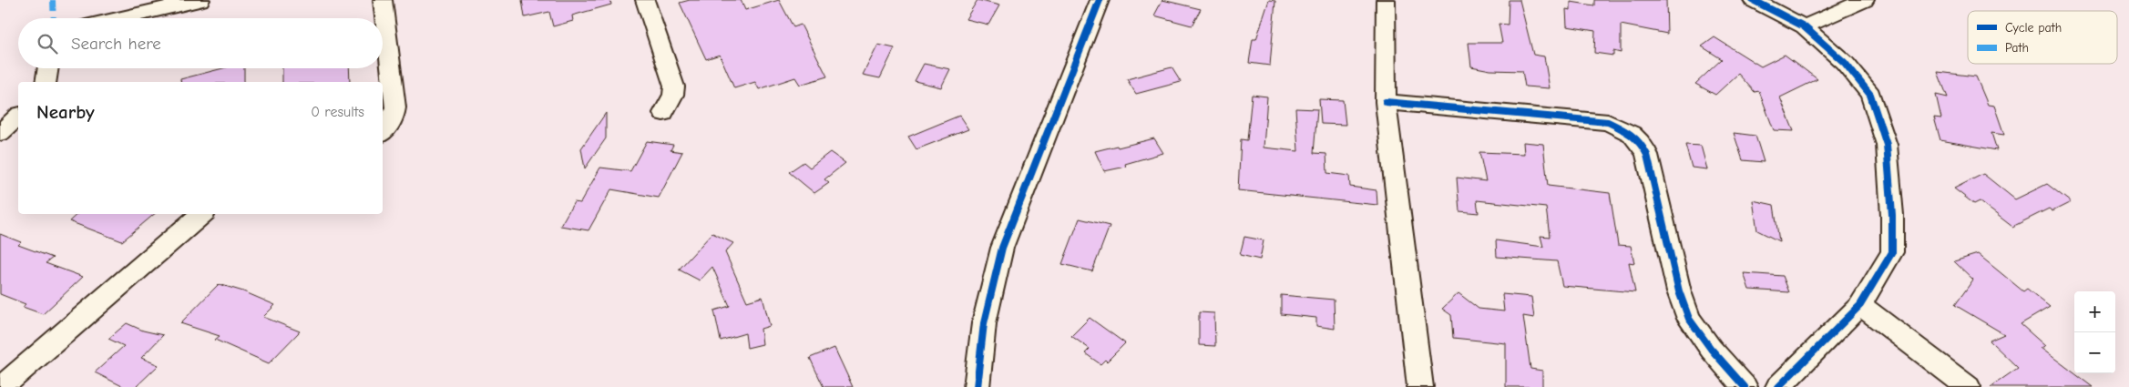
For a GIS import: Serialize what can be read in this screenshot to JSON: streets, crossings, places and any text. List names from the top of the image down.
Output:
{
  "legend": ["Cycle path", "Path"],
  "page": {
    "search": "Search here",
    "heading": ["Nearby", "0 results"],
    "map_buttons": ["+", "−"]
  }
}
